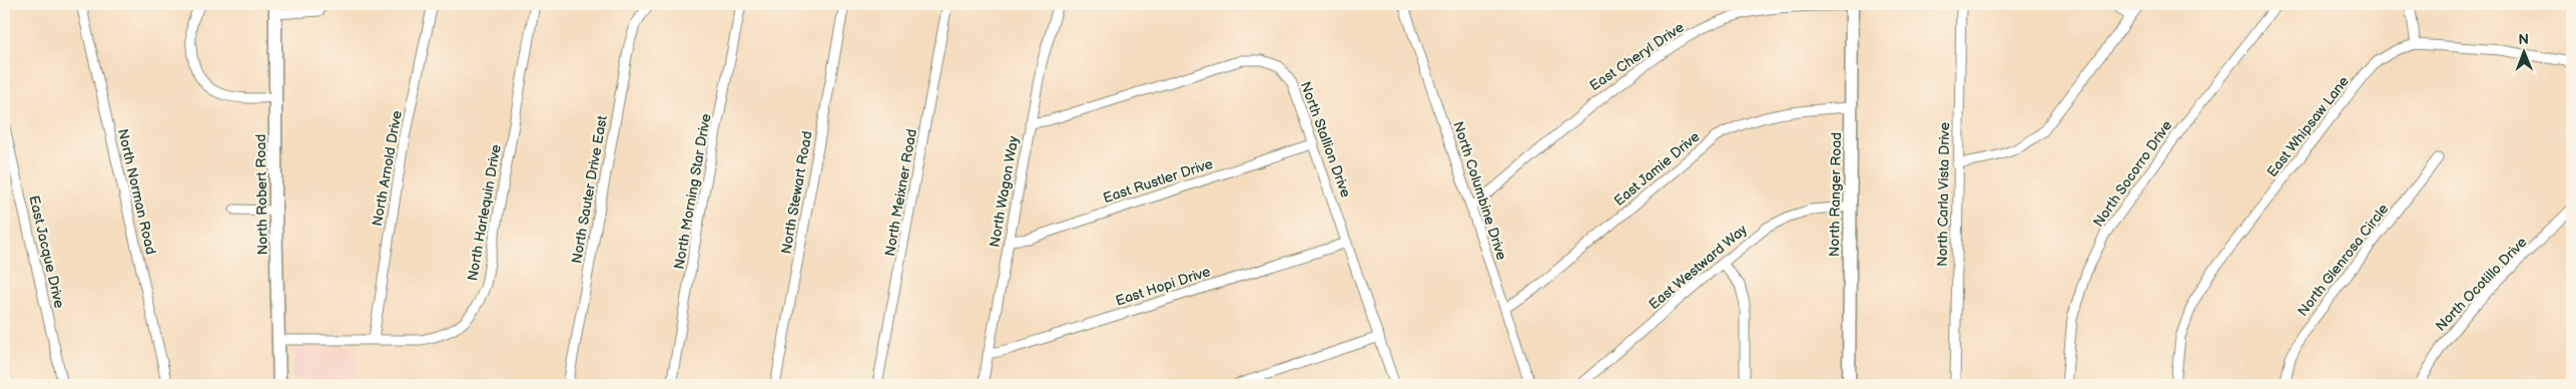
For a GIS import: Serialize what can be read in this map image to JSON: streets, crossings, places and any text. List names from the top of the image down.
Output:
{
  "streets": {
    "street": [
      "East Cheryl Drive",
      "East Whipsaw Lane",
      "North Stallion Drive",
      "North Arnold Drive",
      "East Jamie Drive",
      "North Socorro Drive",
      "East Rustler Drive",
      "North Sauter Drive East",
      "North Columbine Drive",
      "North Norman Road",
      "North Morning Star Drive",
      "North Wagon Way",
      "North Stewart Road",
      "North Meixner Road",
      "North Robert Road",
      "North Ranger Road",
      "North Carla Vista Drive",
      "North Harlequin Drive",
      "East Jacque Drive",
      "North Glenrosa Circle",
      "East Westward Way",
      "North Ocotillo Drive",
      "East Hopi Drive"
    ]
  },
  "crossings": [
    ["East Cheryl Drive", "North Columbine Drive"],
    ["East Cheryl Drive", "North Ranger Road"],
    ["North Stallion Drive", "East Rustler Drive"],
    ["North Stallion Drive", "North Wagon Way"],
    ["North Stallion Drive", "East Hopi Drive"],
    ["North Arnold Drive", "North Harlequin Drive"],
    ["East Jamie Drive", "North Columbine Drive"],
    ["East Jamie Drive", "North Ranger Road"],
    ["East Rustler Drive", "North Wagon Way"],
    ["North Wagon Way", "East Hopi Drive"],
    ["North Robert Road", "North Harlequin Drive"],
    ["North Ranger Road", "East Westward Way"]
  ],
  "north": "top"
}
